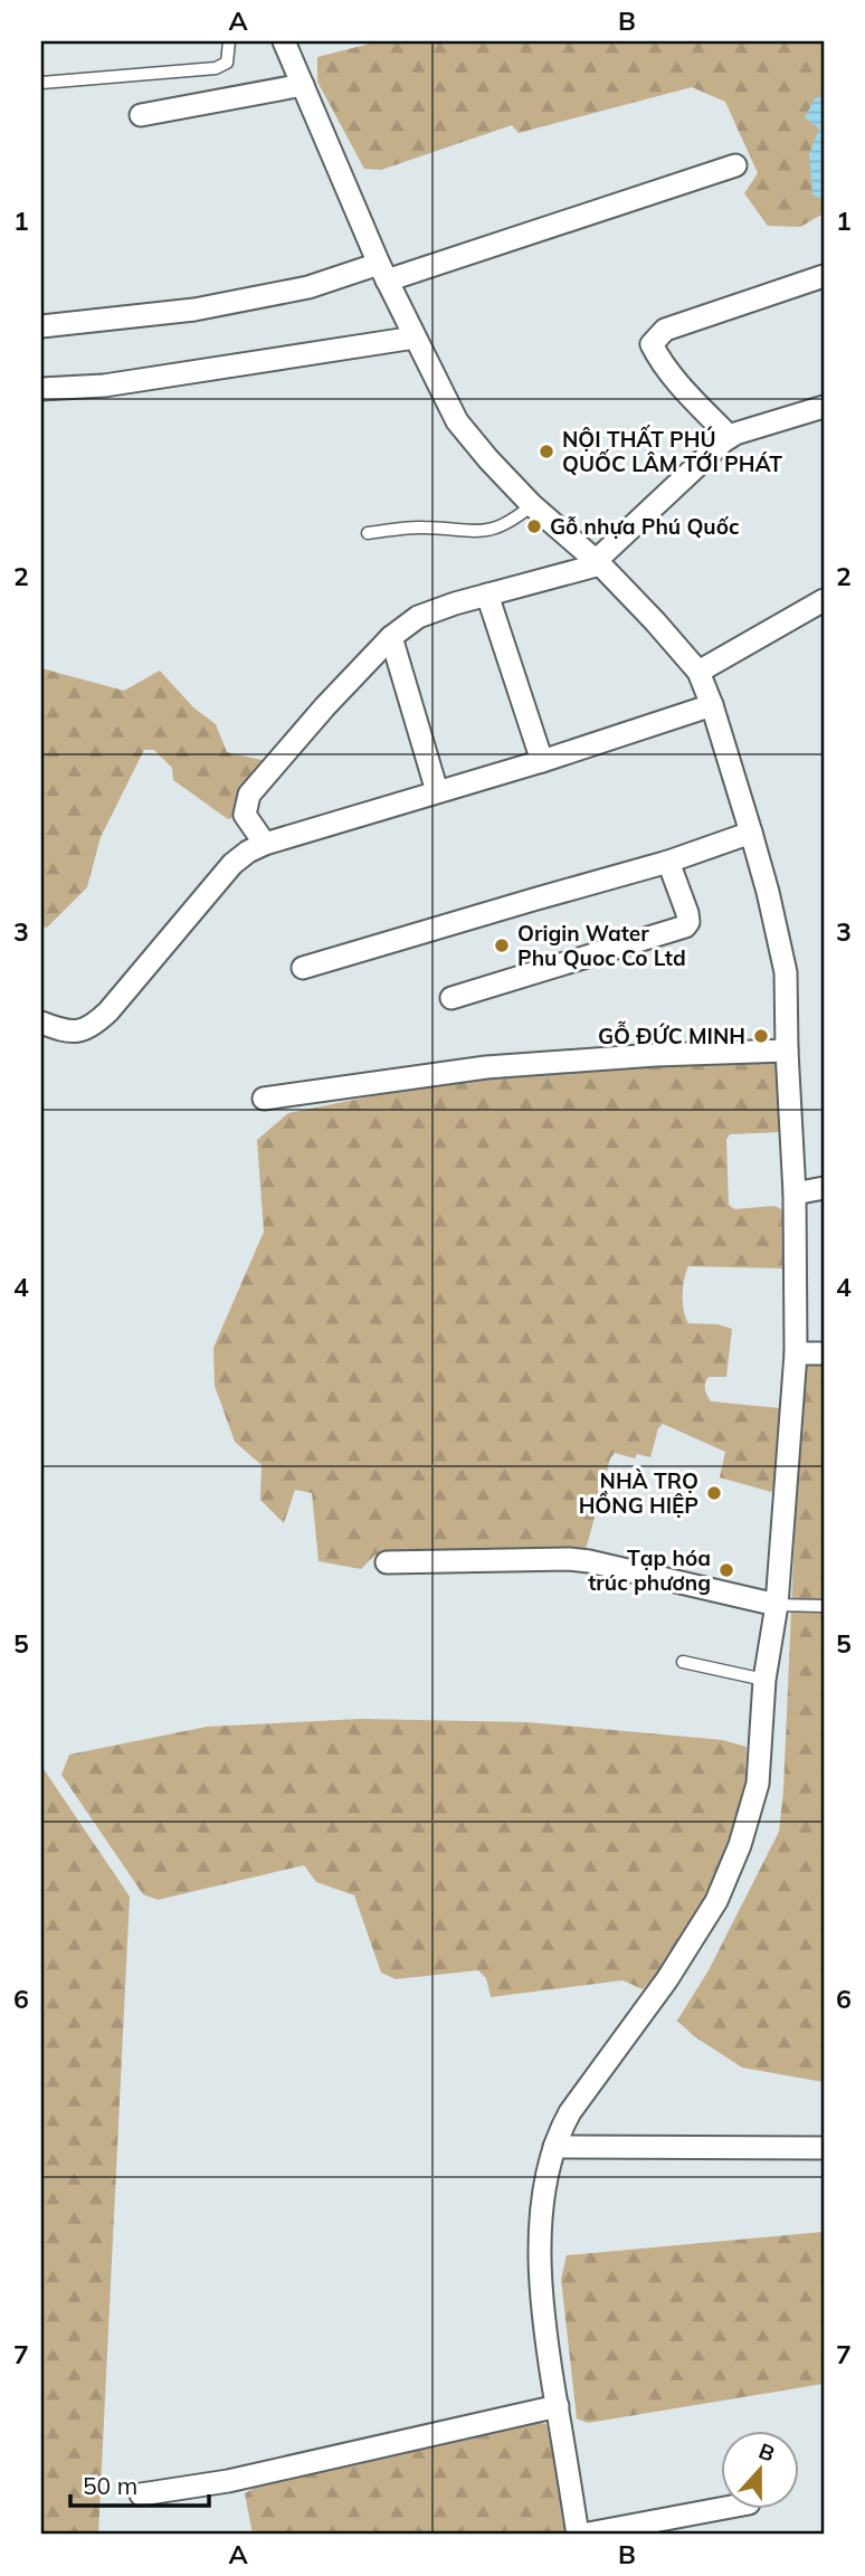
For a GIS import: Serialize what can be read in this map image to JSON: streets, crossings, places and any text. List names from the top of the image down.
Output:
{
  "places": [
    "NỘI THẤT PHÚ QUỐC LÂM TỚI PHÁT",
    "Gỗ nhựa Phú Quốc",
    "Origin Water Phu Quoc Co Ltd",
    "GỖ ĐỨC MINH",
    "NHÀ TRỌ HỒNG HIỆP",
    "Tạp hóa trúc phương"
  ],
  "scale_bar": "50 m",
  "north": "top",
  "grid": {
    "columns": ["A", "B"],
    "rows": [
      "1",
      "2",
      "3",
      "4",
      "5",
      "6",
      "7"
    ]
  }
}
